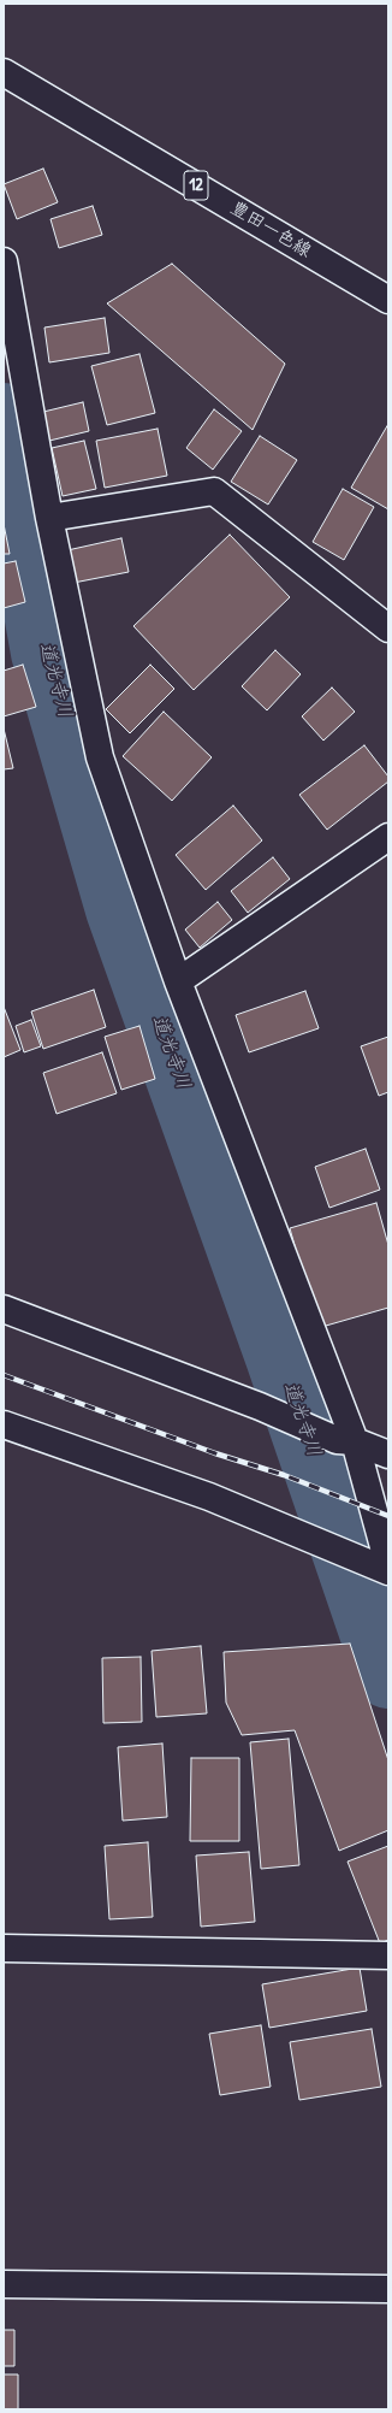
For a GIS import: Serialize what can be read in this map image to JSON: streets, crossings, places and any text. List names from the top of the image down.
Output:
{
  "streets": {
    "street": ["12", "豊田一色線"]
  },
  "water": ["道光寺川"]
}
